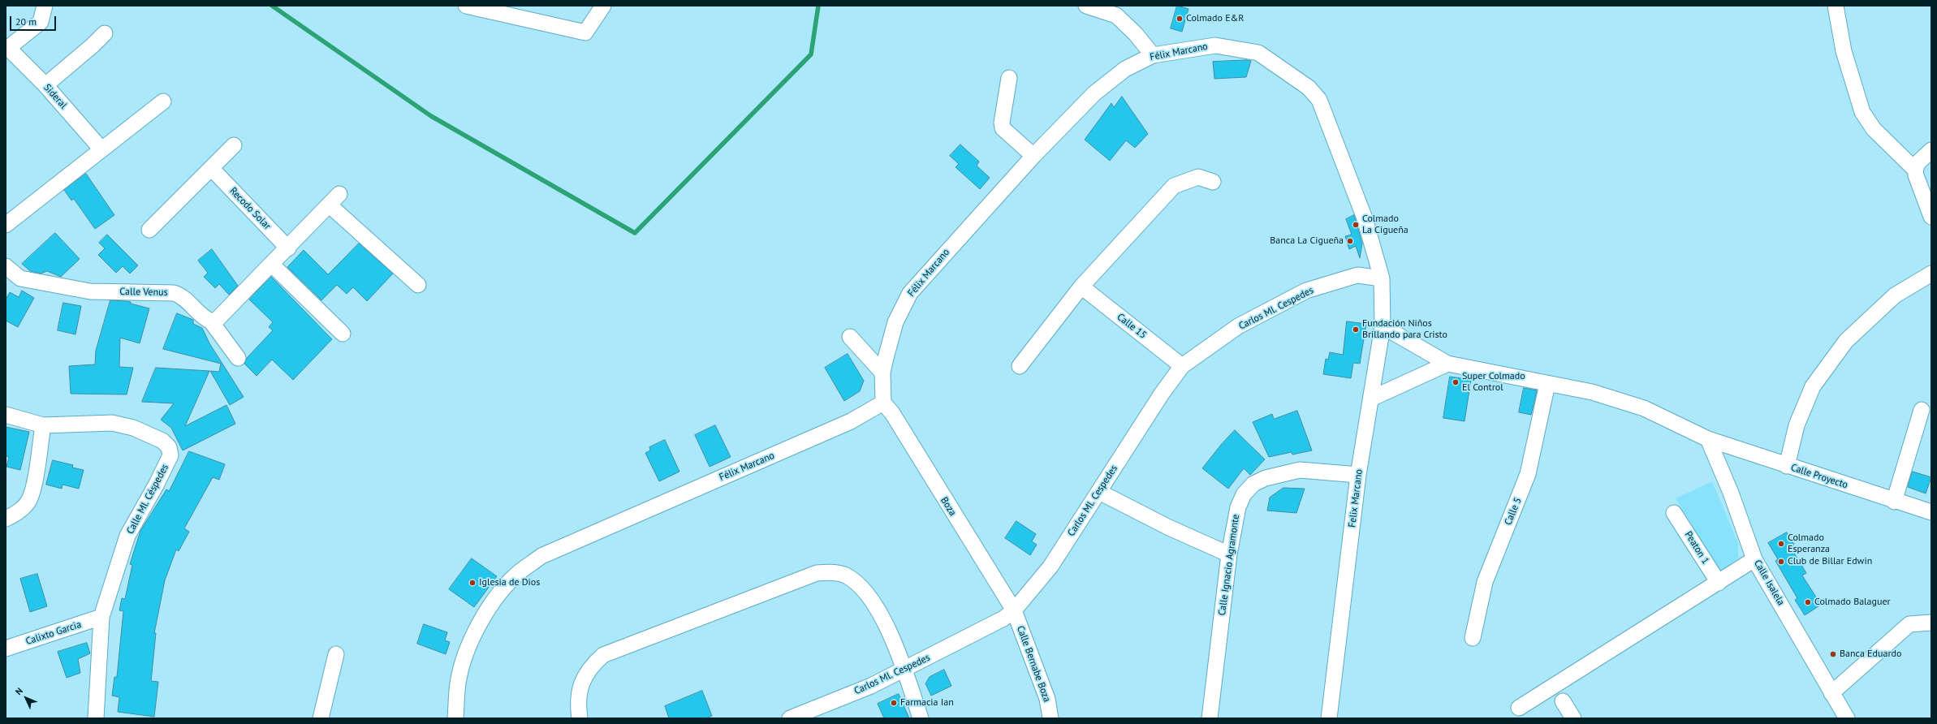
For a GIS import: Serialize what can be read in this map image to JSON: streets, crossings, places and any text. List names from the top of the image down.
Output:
{
  "streets": {
    "street": [
      "Félix Marcano",
      "Sideral",
      "Recodo Solar",
      "Calle Venus",
      "Carlos Ml. Cespedes",
      "Calle 15",
      "Calle Proyecto",
      "Felix Marcano",
      "Calle Ml. Céspedes",
      "Boza",
      "Calle 5",
      "Peaton 1",
      "Calle Ignacio Agramonte",
      "Calle Isalela",
      "Calixto Garcia",
      "Calle Bernabe Boza"
    ]
  },
  "crossings": [
    ["Félix Marcano", "Carlos Ml. Cespedes"],
    ["Félix Marcano", "Felix Marcano"],
    ["Félix Marcano", "Boza"],
    ["Carlos Ml. Cespedes", "Calle 15"],
    ["Carlos Ml. Cespedes", "Felix Marcano"],
    ["Carlos Ml. Cespedes", "Boza"],
    ["Carlos Ml. Cespedes", "Calle Bernabe Boza"],
    ["Calle Proyecto", "Felix Marcano"],
    ["Calle Proyecto", "Calle 5"],
    ["Calle Proyecto", "Calle Isalela"],
    ["Felix Marcano", "Calle Ignacio Agramonte"],
    ["Calle Ml. Céspedes", "Calixto Garcia"],
    ["Boza", "Calle Bernabe Boza"]
  ],
  "places": [
    "Colmado E&R",
    "Colmado La Cigueña",
    "Banca La Cigueña",
    "Fundación Niños Brillando para Cristo",
    "Super Colmado El Control",
    "Colmado Esperanza",
    "Club de Billar Edwin",
    "Iglesia de Dios",
    "Colmado Balaguer",
    "Banca Eduardo",
    "Farmacia Ian"
  ],
  "scale_bar": "20 m",
  "north": "top left"
}
